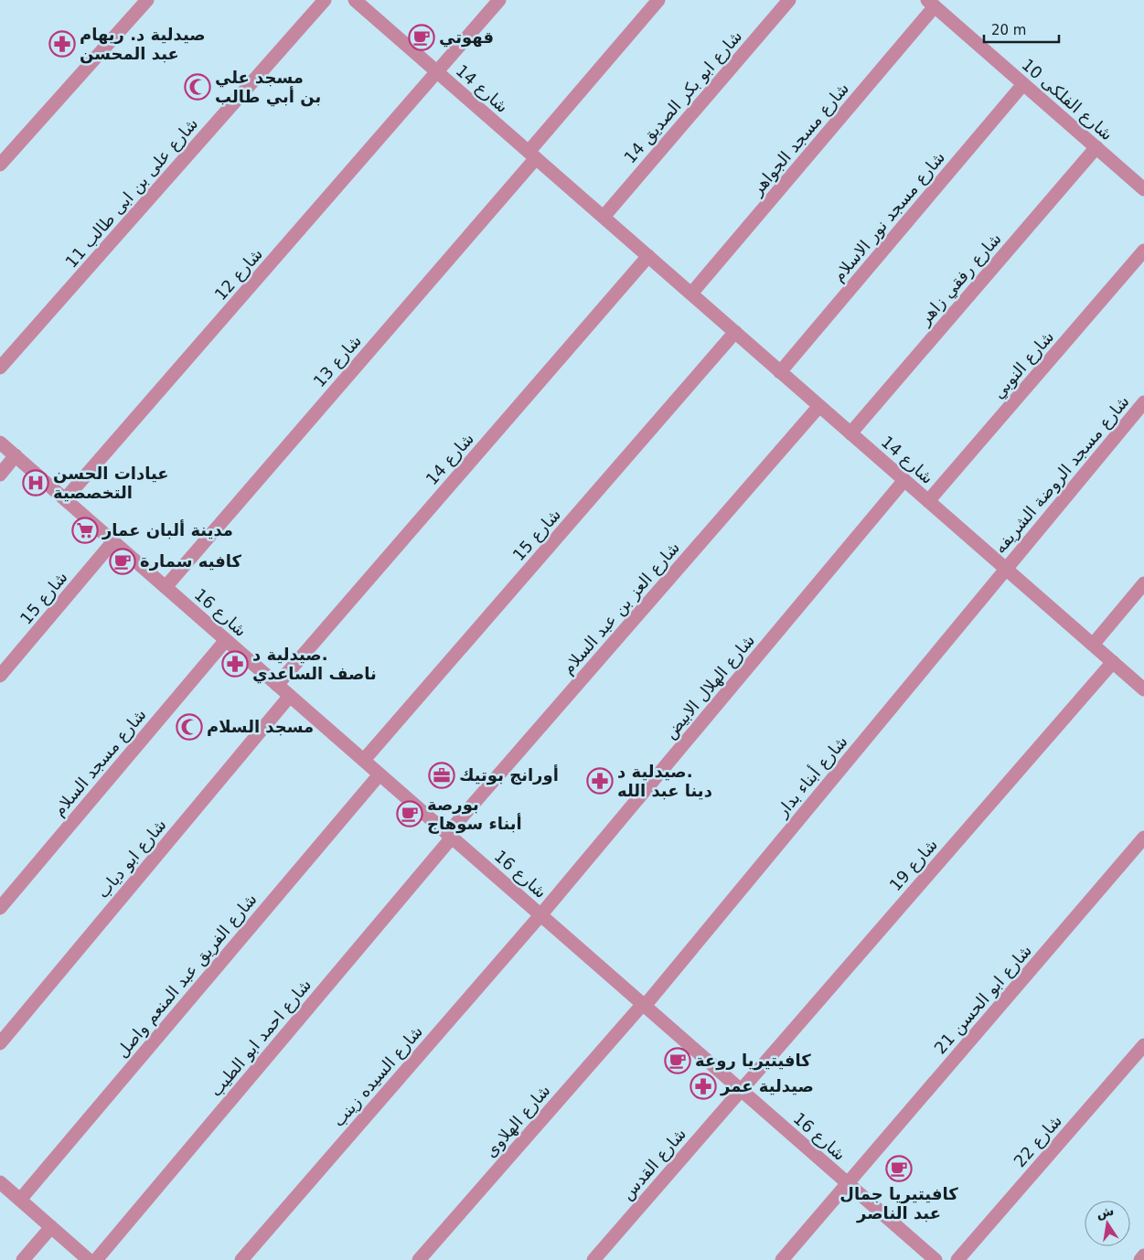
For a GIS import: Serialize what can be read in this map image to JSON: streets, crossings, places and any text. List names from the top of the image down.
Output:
{
  "streets": {
    "street": [
      "شارع 14",
      "شارع ابو بكر الصديق 14",
      "شارع الفلكى 10",
      "شارع مسجد الجواهر",
      "شارع على بن ابى طالب 11",
      "شارع مسجد نور الاسلام",
      "شارع 12",
      "شارع رفقي زاهر",
      "شارع 13",
      "شارع النوبي",
      "شارع مسجد الروضة الشريفه",
      "شارع 15",
      "شارع العز بن عبد السلام",
      "شارع 16",
      "شارع الهلال الابيض",
      "شارع مسجد السلام",
      "شارع أبناء بدار",
      "شارع ابو دياب",
      "شارع 19",
      "شارع الفريق عبد المنعم واصل",
      "شارع ابو الحسن 21",
      "شارع احمد ابو الطيب",
      "شارع السيده زينب",
      "شارع الهلاوى",
      "شارع 22",
      "شارع القدس"
    ]
  },
  "crossings": [
    ["شارع 14", "شارع ابو بكر الصديق 14"],
    ["شارع 14", "شارع مسجد الجواهر"],
    ["شارع 14", "شارع مسجد نور الاسلام"],
    ["شارع 14", "شارع 12"],
    ["شارع 14", "شارع رفقي زاهر"],
    ["شارع 14", "شارع 13"],
    ["شارع 14", "شارع النوبي"],
    ["شارع 14", "شارع مسجد الروضة الشريفه"],
    ["شارع 14", "شارع 15"],
    ["شارع 14", "شارع العز بن عبد السلام"],
    ["شارع 14", "شارع 16"],
    ["شارع 14", "شارع الهلال الابيض"],
    ["شارع 14", "شارع أبناء بدار"],
    ["شارع 14", "شارع 19"],
    ["شارع الفلكى 10", "شارع مسجد الجواهر"],
    ["شارع الفلكى 10", "شارع مسجد نور الاسلام"],
    ["شارع الفلكى 10", "شارع رفقي زاهر"],
    ["شارع 12", "شارع 16"],
    ["شارع 13", "شارع 16"],
    ["شارع مسجد الروضة الشريفه", "شارع أبناء بدار"],
    ["شارع 15", "شارع 16"],
    ["شارع العز بن عبد السلام", "شارع 16"],
    ["شارع العز بن عبد السلام", "شارع احمد ابو الطيب"],
    ["شارع 16", "شارع الهلال الابيض"],
    ["شارع 16", "شارع مسجد السلام"],
    ["شارع 16", "شارع أبناء بدار"],
    ["شارع 16", "شارع ابو دياب"],
    ["شارع 16", "شارع 19"],
    ["شارع 16", "شارع الفريق عبد المنعم واصل"],
    ["شارع 16", "شارع ابو الحسن 21"],
    ["شارع 16", "شارع احمد ابو الطيب"],
    ["شارع 16", "شارع السيده زينب"],
    ["شارع 16", "شارع الهلاوى"],
    ["شارع 16", "شارع القدس"],
    ["شارع الهلال الابيض", "شارع السيده زينب"],
    ["شارع أبناء بدار", "شارع الهلاوى"],
    ["شارع 19", "شارع القدس"]
  ],
  "places": {
    "cafe": [
      "قهوتي",
      "كافيه سمارة",
      "بورصة أبناء سوهاج",
      "كافيتيريا روعة",
      "كافيتيريا جمال عبد الناصر"
    ],
    "pharmacy": [
      "صيدلية د. ريهام عبد المحسن",
      "صيدلية د. ناصف الساعدي",
      "صيدلية د. دينا عبد الله",
      "صيدلية عمر"
    ],
    "mosque": ["مسجد علي بن أبي طالب", "مسجد السلام"],
    "hospital": ["عيادات الحسن التخصصية"],
    "supermarket": ["مدينة ألبان عمار"],
    "office": ["أورانج بوتيك"]
  },
  "scale_bar": "20 m",
  "north": "top"
}
